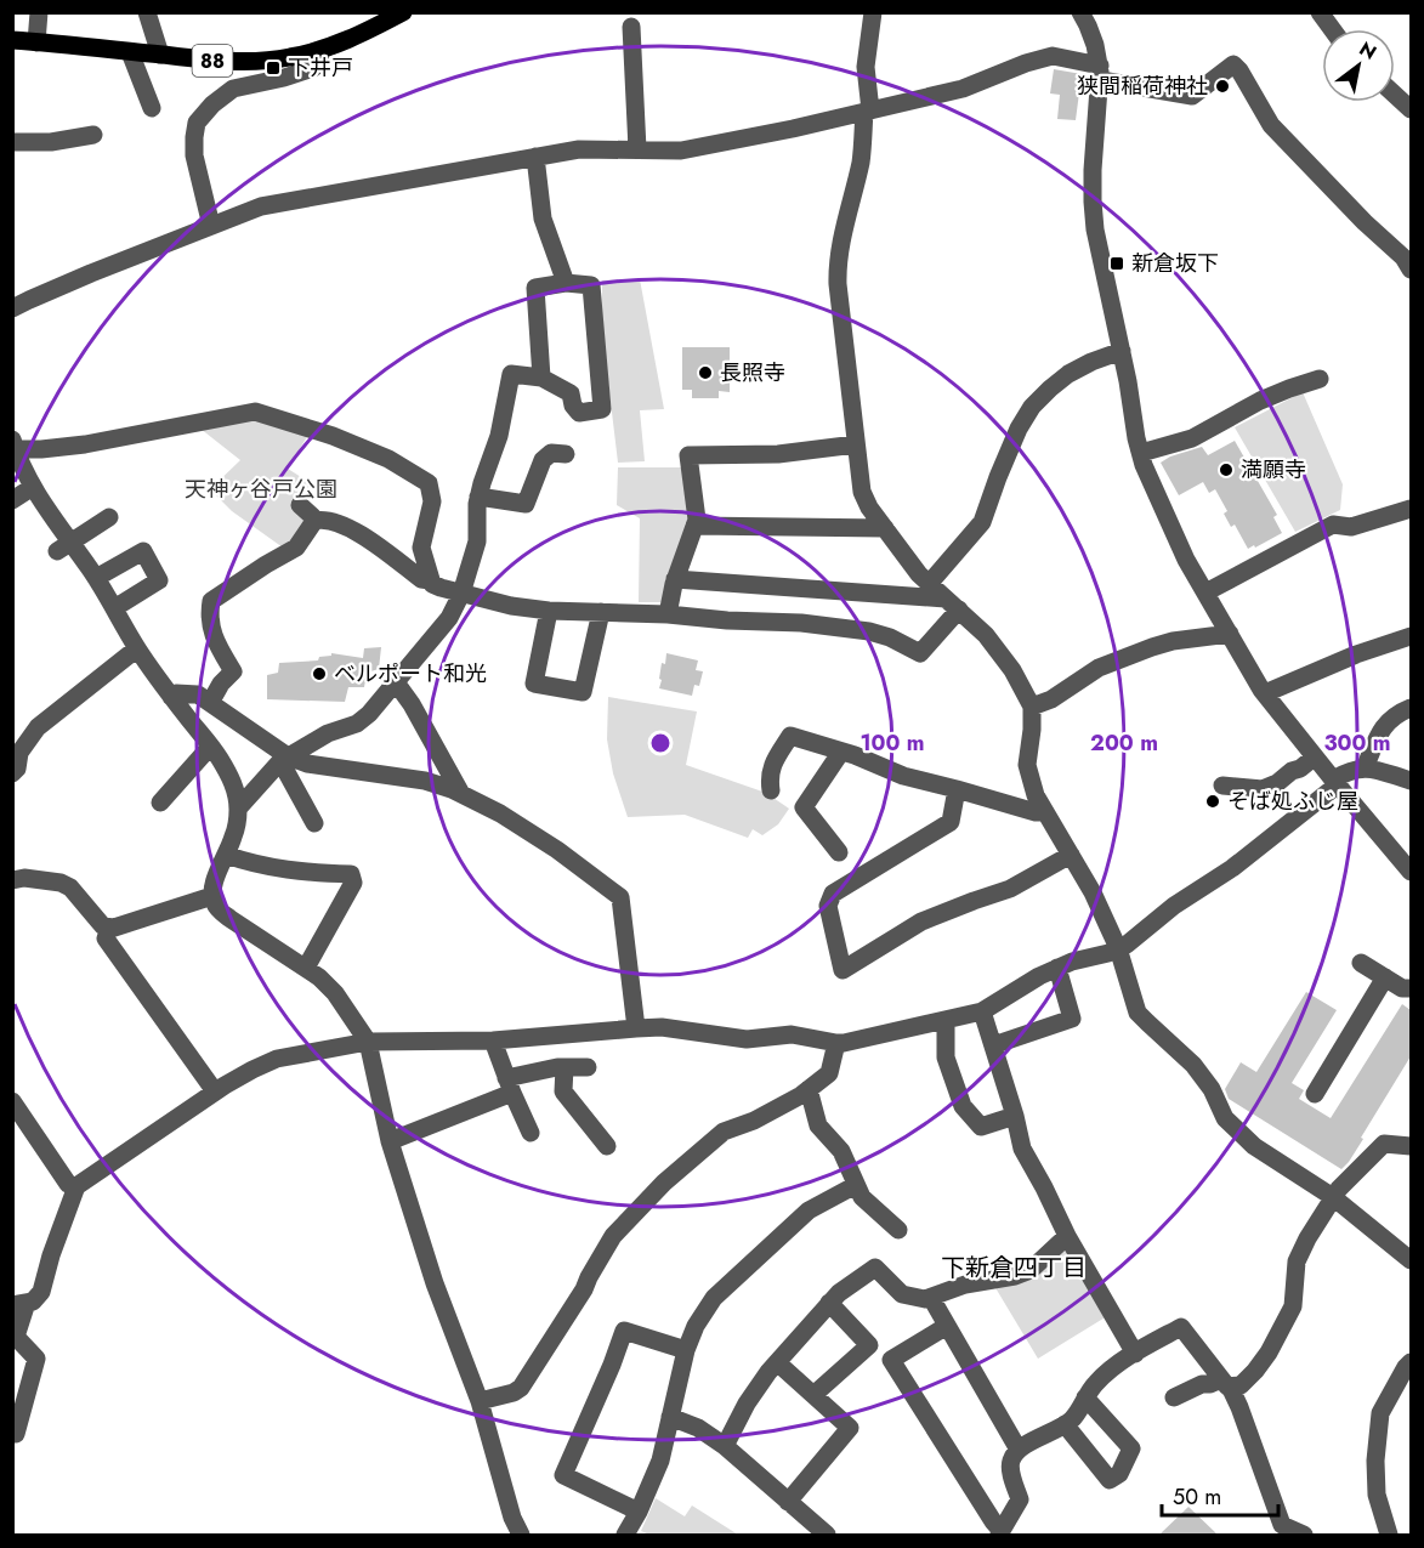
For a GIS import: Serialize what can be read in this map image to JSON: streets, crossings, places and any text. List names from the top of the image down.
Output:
{
  "streets": {
    "main road": ["88"]
  },
  "districts": ["下新倉四丁目"],
  "parks": ["天神ヶ谷戸公園"],
  "places": {
    "transit": ["下井戸", "新倉坂下"],
    "other": [
      "狭間稲荷神社",
      "長照寺",
      "満願寺",
      "ベルポート和光",
      "そば処ふじ屋"
    ]
  },
  "scale_bar": "50 m",
  "north": "top right",
  "rings": ["100 m", "200 m", "300 m"]
}
